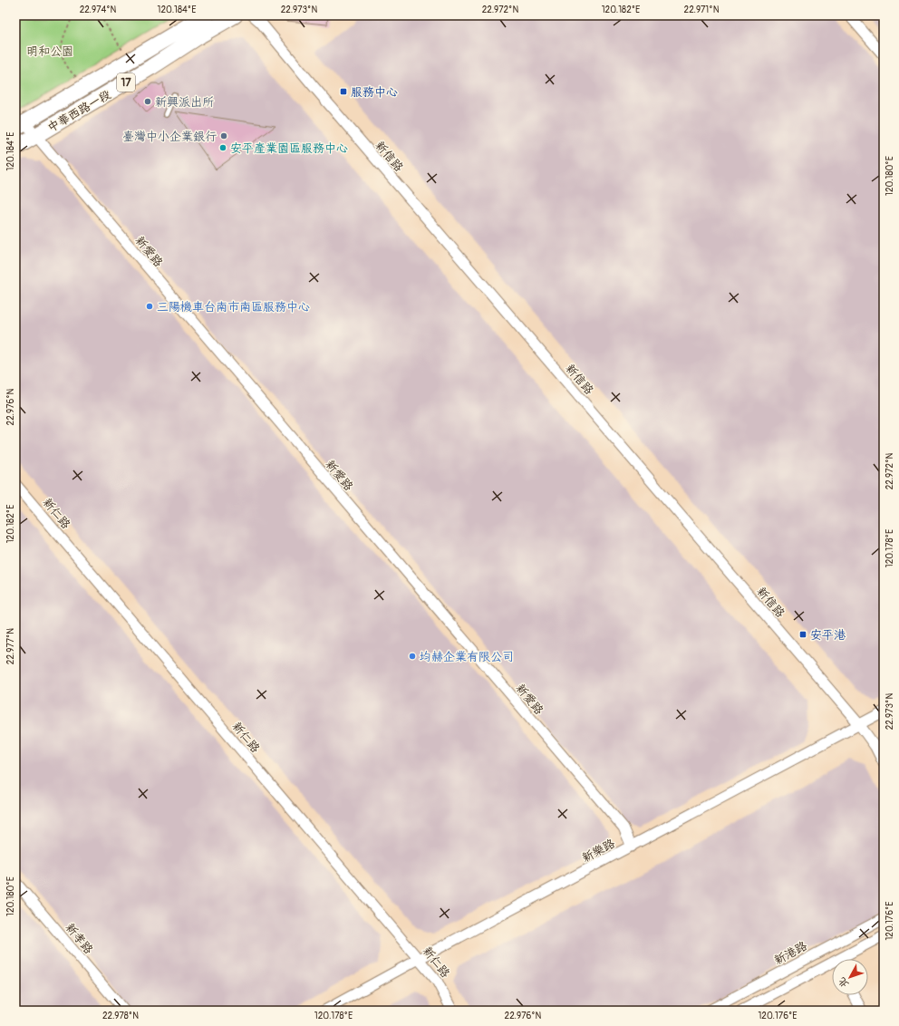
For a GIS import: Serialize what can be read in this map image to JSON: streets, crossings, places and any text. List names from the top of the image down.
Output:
{
  "streets": {
    "main road": ["17", "中華西路一段"],
    "street": [
      "新信路",
      "新愛路",
      "新仁路",
      "新樂路",
      "新孝路",
      "新港路"
    ]
  },
  "crossings": [
    ["中華西路一段", "新愛路"],
    ["新信路", "新樂路"],
    ["新愛路", "新樂路"],
    ["新仁路", "新樂路"]
  ],
  "parks": ["明和公園"],
  "places": {
    "transit": ["服務中心", "安平港"],
    "other": [
      "新興派出所",
      "臺灣中小企業銀行",
      "安平產業園區服務中心",
      "三陽機車台南市南區服務中心",
      "均赫企業有限公司"
    ]
  },
  "north": "bottom left",
  "coordinates": [
    "22.974°N",
    "120.184°E",
    "22.973°N",
    "22.972°N",
    "120.182°E",
    "22.971°N",
    "120.180°E",
    "22.976°N",
    "120.178°E",
    "22.977°N",
    "120.176°E",
    "22.978°N"
  ]
}
